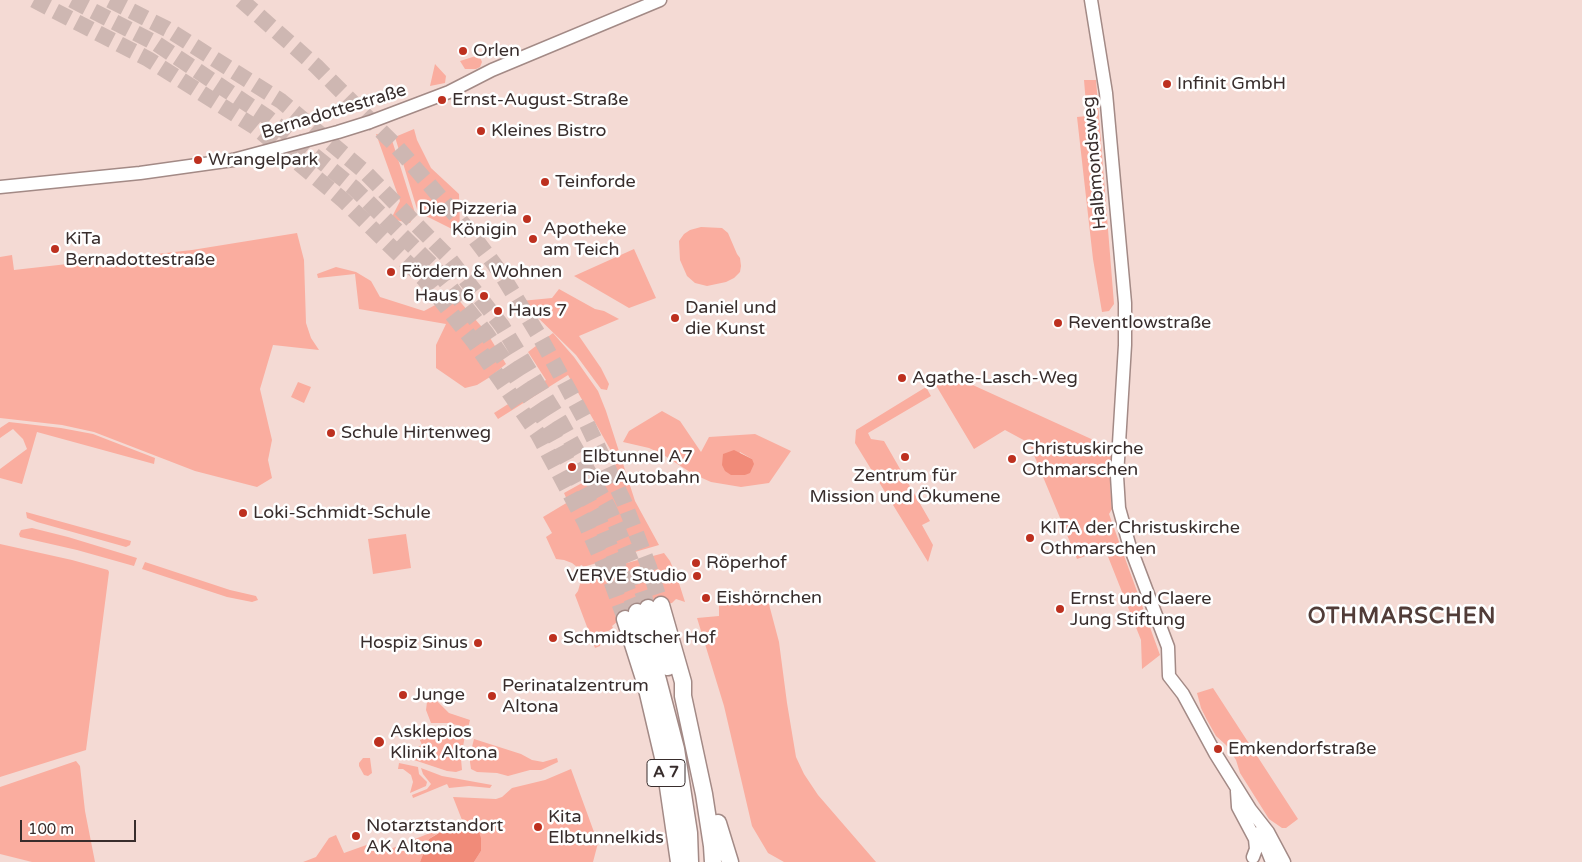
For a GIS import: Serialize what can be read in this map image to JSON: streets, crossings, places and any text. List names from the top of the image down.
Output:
{
  "streets": {
    "highway": ["A 7"],
    "street": ["Bernadottestraße", "Halbmondsweg"]
  },
  "districts": ["OTHMARSCHEN"],
  "places": [
    "Orlen",
    "Infinit GmbH",
    "Ernst-August-Straße",
    "Kleines Bistro",
    "Wrangelpark",
    "Teinforde",
    "Die Pizzeria Königin",
    "Apotheke am Teich",
    "KiTa Bernadottestraße",
    "Fördern & Wohnen",
    "Haus 6",
    "Haus 7",
    "Daniel und die Kunst",
    "Reventlowstraße",
    "Agathe-Lasch-Weg",
    "Schule Hirtenweg",
    "Zentrum für Mission und Ökumene",
    "Christuskirche Othmarschen",
    "Elbtunnel A7 Die Autobahn",
    "Loki-Schmidt-Schule",
    "KITA der Christuskirche Othmarschen",
    "Röperhof",
    "VERVE Studio",
    "Eishörnchen",
    "Ernst und Claere Jung Stiftung",
    "Schmidtscher Hof",
    "Hospiz Sinus",
    "Junge",
    "Perinatalzentrum Altona",
    "Asklepios Klinik Altona",
    "Emkendorfstraße",
    "Kita Elbtunnelkids",
    "Notarztstandort AK Altona"
  ],
  "scale_bar": "100 m"
}
